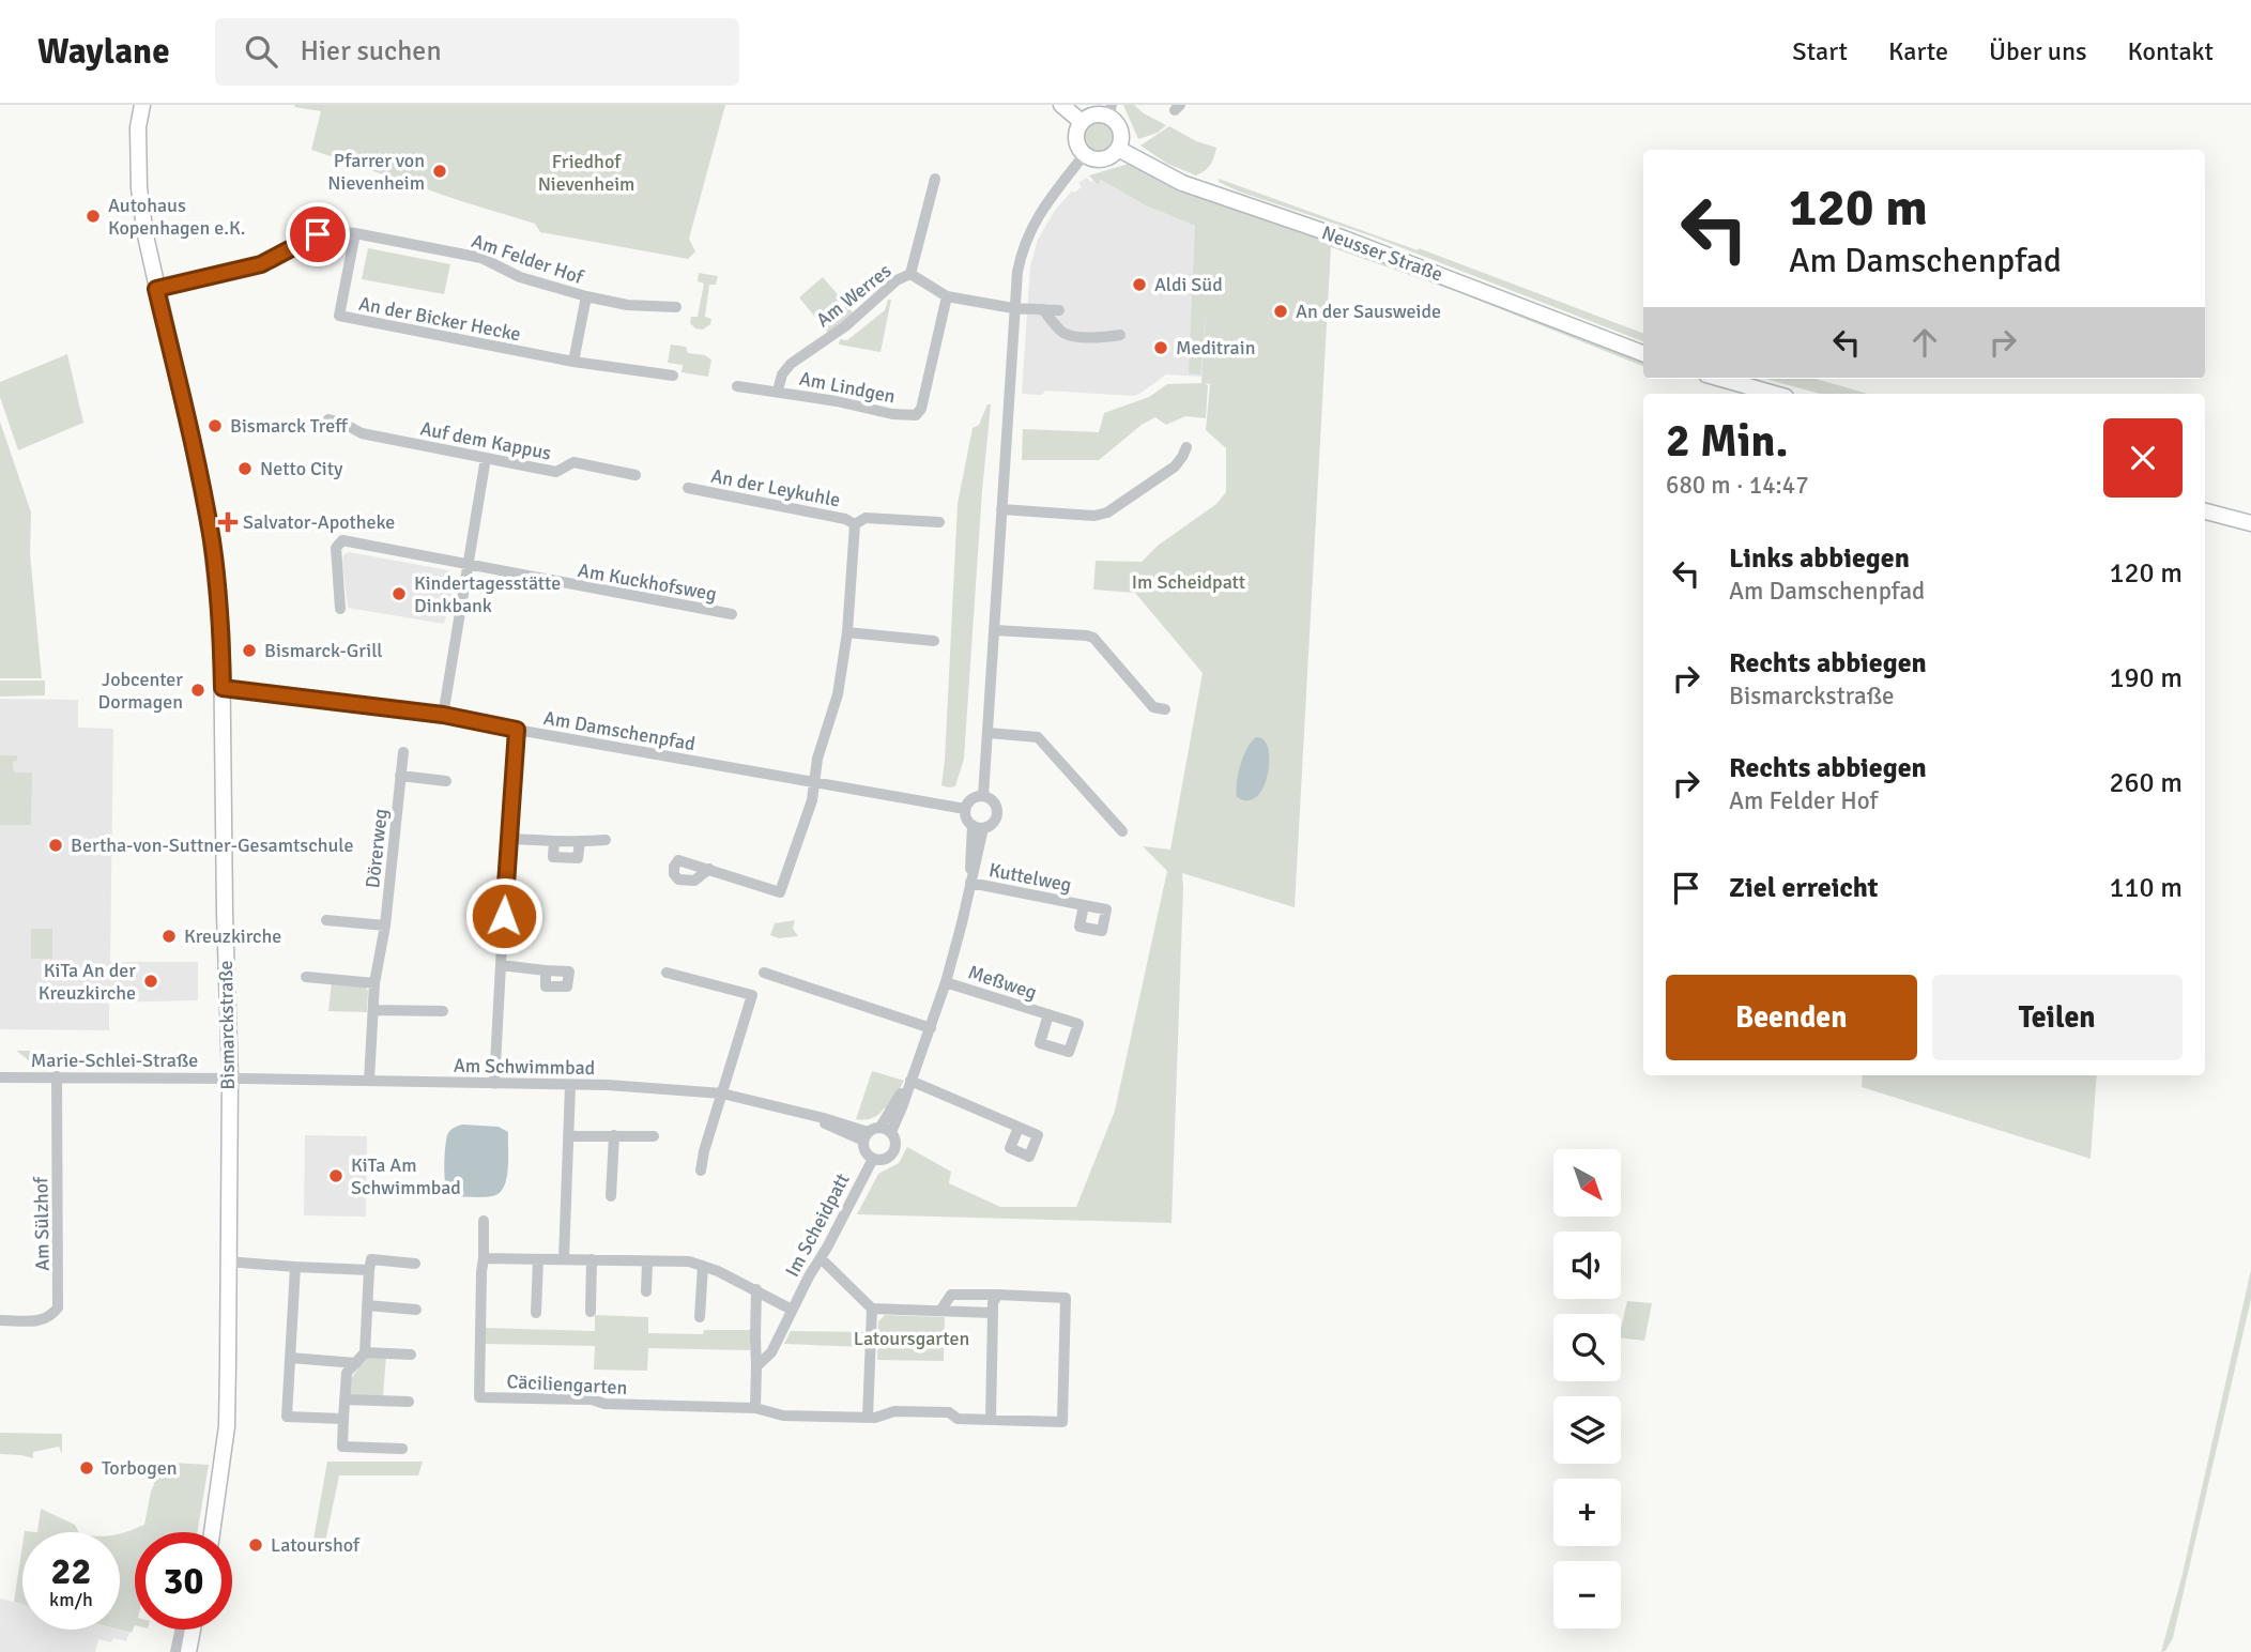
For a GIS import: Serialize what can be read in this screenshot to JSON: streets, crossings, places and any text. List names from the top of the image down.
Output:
{
  "streets": {
    "street": [
      "Neusser Straße",
      "Am Felder Hof",
      "Am Werres",
      "An der Bicker Hecke",
      "Am Lindgen",
      "Auf dem Kappus",
      "An der Leykuhle",
      "Am Kuckhofsweg",
      "Am Damschenpfad",
      "Dörerweg",
      "Kuttelweg",
      "Meßweg",
      "Bismarckstraße",
      "Marie-Schlei-Straße",
      "Am Schwimmbad",
      "Am Sülzhof",
      "Im Scheidpatt",
      "Cäciliengarten"
    ]
  },
  "crossings": [
    ["Neusser Straße", "Im Scheidpatt"],
    ["Am Felder Hof", "An der Bicker Hecke"],
    ["Am Felder Hof", "Bismarckstraße"],
    ["Am Werres", "Am Lindgen"],
    ["Am Werres", "Im Scheidpatt"],
    ["An der Leykuhle", "Am Damschenpfad"],
    ["Am Damschenpfad", "Bismarckstraße"],
    ["Am Damschenpfad", "Im Scheidpatt"],
    ["Dörerweg", "Am Schwimmbad"],
    ["Kuttelweg", "Im Scheidpatt"],
    ["Meßweg", "Im Scheidpatt"],
    ["Bismarckstraße", "Marie-Schlei-Straße"],
    ["Bismarckstraße", "Am Schwimmbad"],
    ["Marie-Schlei-Straße", "Am Schwimmbad"],
    ["Marie-Schlei-Straße", "Am Sülzhof"],
    ["Am Schwimmbad", "Im Scheidpatt"]
  ],
  "parks": ["Friedhof Nievenheim", "Im Scheidpatt", "Latoursgarten"],
  "places": {
    "other": [
      "Pfarrer von Nievenheim",
      "Autohaus Kopenhagen e.K.",
      "Aldi Süd",
      "An der Sausweide",
      "Meditrain",
      "Bismarck Treff",
      "Netto City",
      "Kindertagesstätte Dinkbank",
      "Bismarck-Grill",
      "Jobcenter Dormagen",
      "Bertha-von-Suttner-Gesamtschule",
      "Kreuzkirche",
      "KiTa An der Kreuzkirche",
      "KiTa Am Schwimmbad",
      "Torbogen",
      "Latourshof"
    ],
    "health": ["Salvator-Apotheke"]
  },
  "north": "bottom right",
  "page": {
    "header": "Waylane",
    "search": "Hier suchen",
    "nav": [
      "Start",
      "Karte",
      "Über uns",
      "Kontakt"
    ],
    "turn": ["120 m", "Am Damschenpfad"],
    "heading": ["2 Min.", "680 m · 14:47"],
    "list": [
      {
        "name": "Links abbiegen",
        "note": "Am Damschenpfad",
        "value": "120 m"
      },
      {
        "name": "Rechts abbiegen",
        "note": "Bismarckstraße",
        "value": "190 m"
      },
      {
        "name": "Rechts abbiegen",
        "note": "Am Felder Hof",
        "value": "260 m"
      },
      {
        "name": "Ziel erreicht",
        "value": "110 m"
      }
    ],
    "buttons": ["Beenden", "Teilen"],
    "map_buttons": ["+", "−"],
    "speed": "22 km/h",
    "limit": "30"
  }
}
